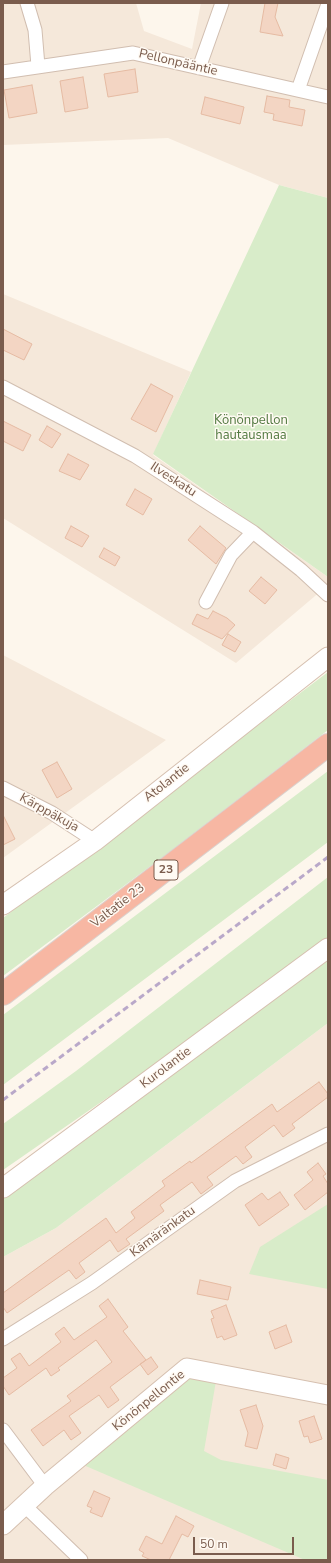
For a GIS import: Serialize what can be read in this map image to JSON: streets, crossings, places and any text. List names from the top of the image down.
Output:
{
  "streets": {
    "highway": ["23", "Valtatie 23"],
    "street": [
      "Pellonpääntie",
      "Ilveskatu",
      "Atolantie",
      "Kärppäkuja",
      "Kurolantie",
      "Kämäränkatu",
      "Könönpellontie"
    ]
  },
  "crossings": [
    ["Atolantie", "Kärppäkuja"]
  ],
  "parks": ["Könönpellon hautausmaa"],
  "scale_bar": "50 m"
}
